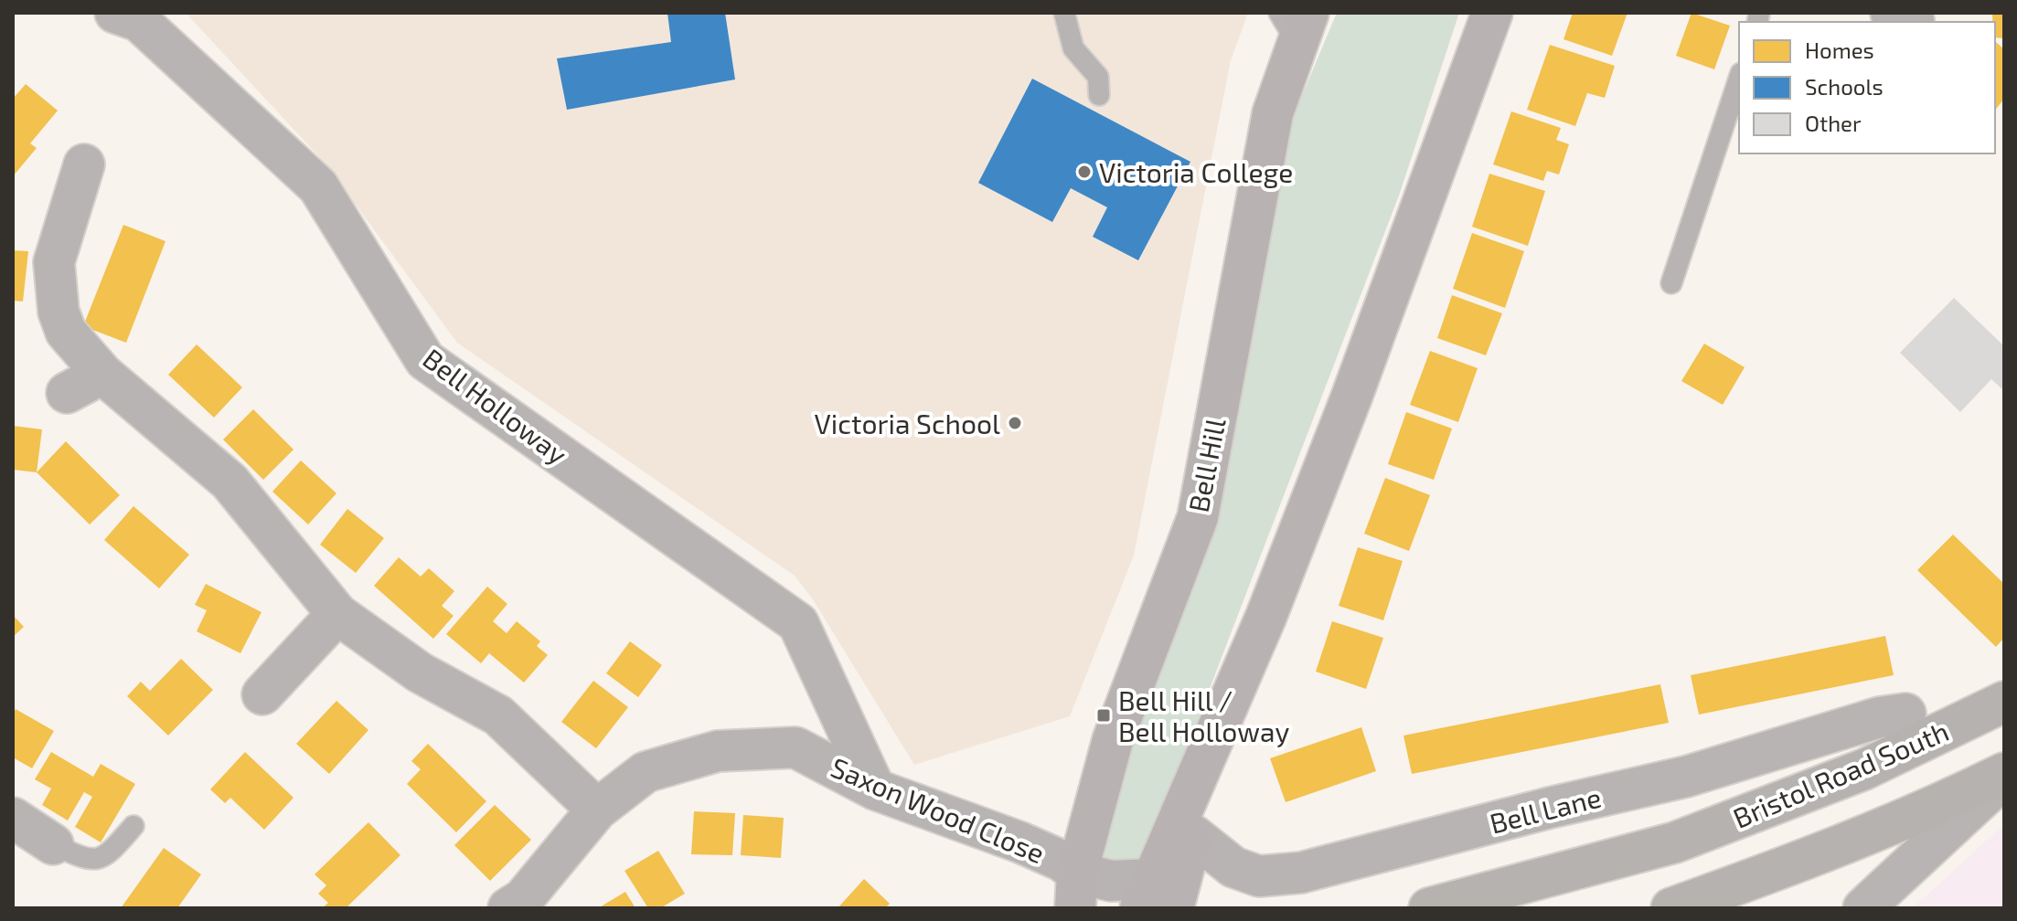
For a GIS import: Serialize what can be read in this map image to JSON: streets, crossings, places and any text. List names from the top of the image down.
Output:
{
  "streets": {
    "highway": ["Bristol Road South"],
    "main road": ["Bell Hill"],
    "street": ["Bell Holloway", "Saxon Wood Close", "Bell Lane"]
  },
  "crossings": [
    ["Bell Holloway", "Saxon Wood Close"],
    ["Bell Hill", "Saxon Wood Close"]
  ],
  "places": {
    "other": ["Victoria College", "Victoria School"],
    "transit": ["Bell Hill / Bell Holloway"]
  },
  "legend": ["Homes", "Schools", "Other"]
}
